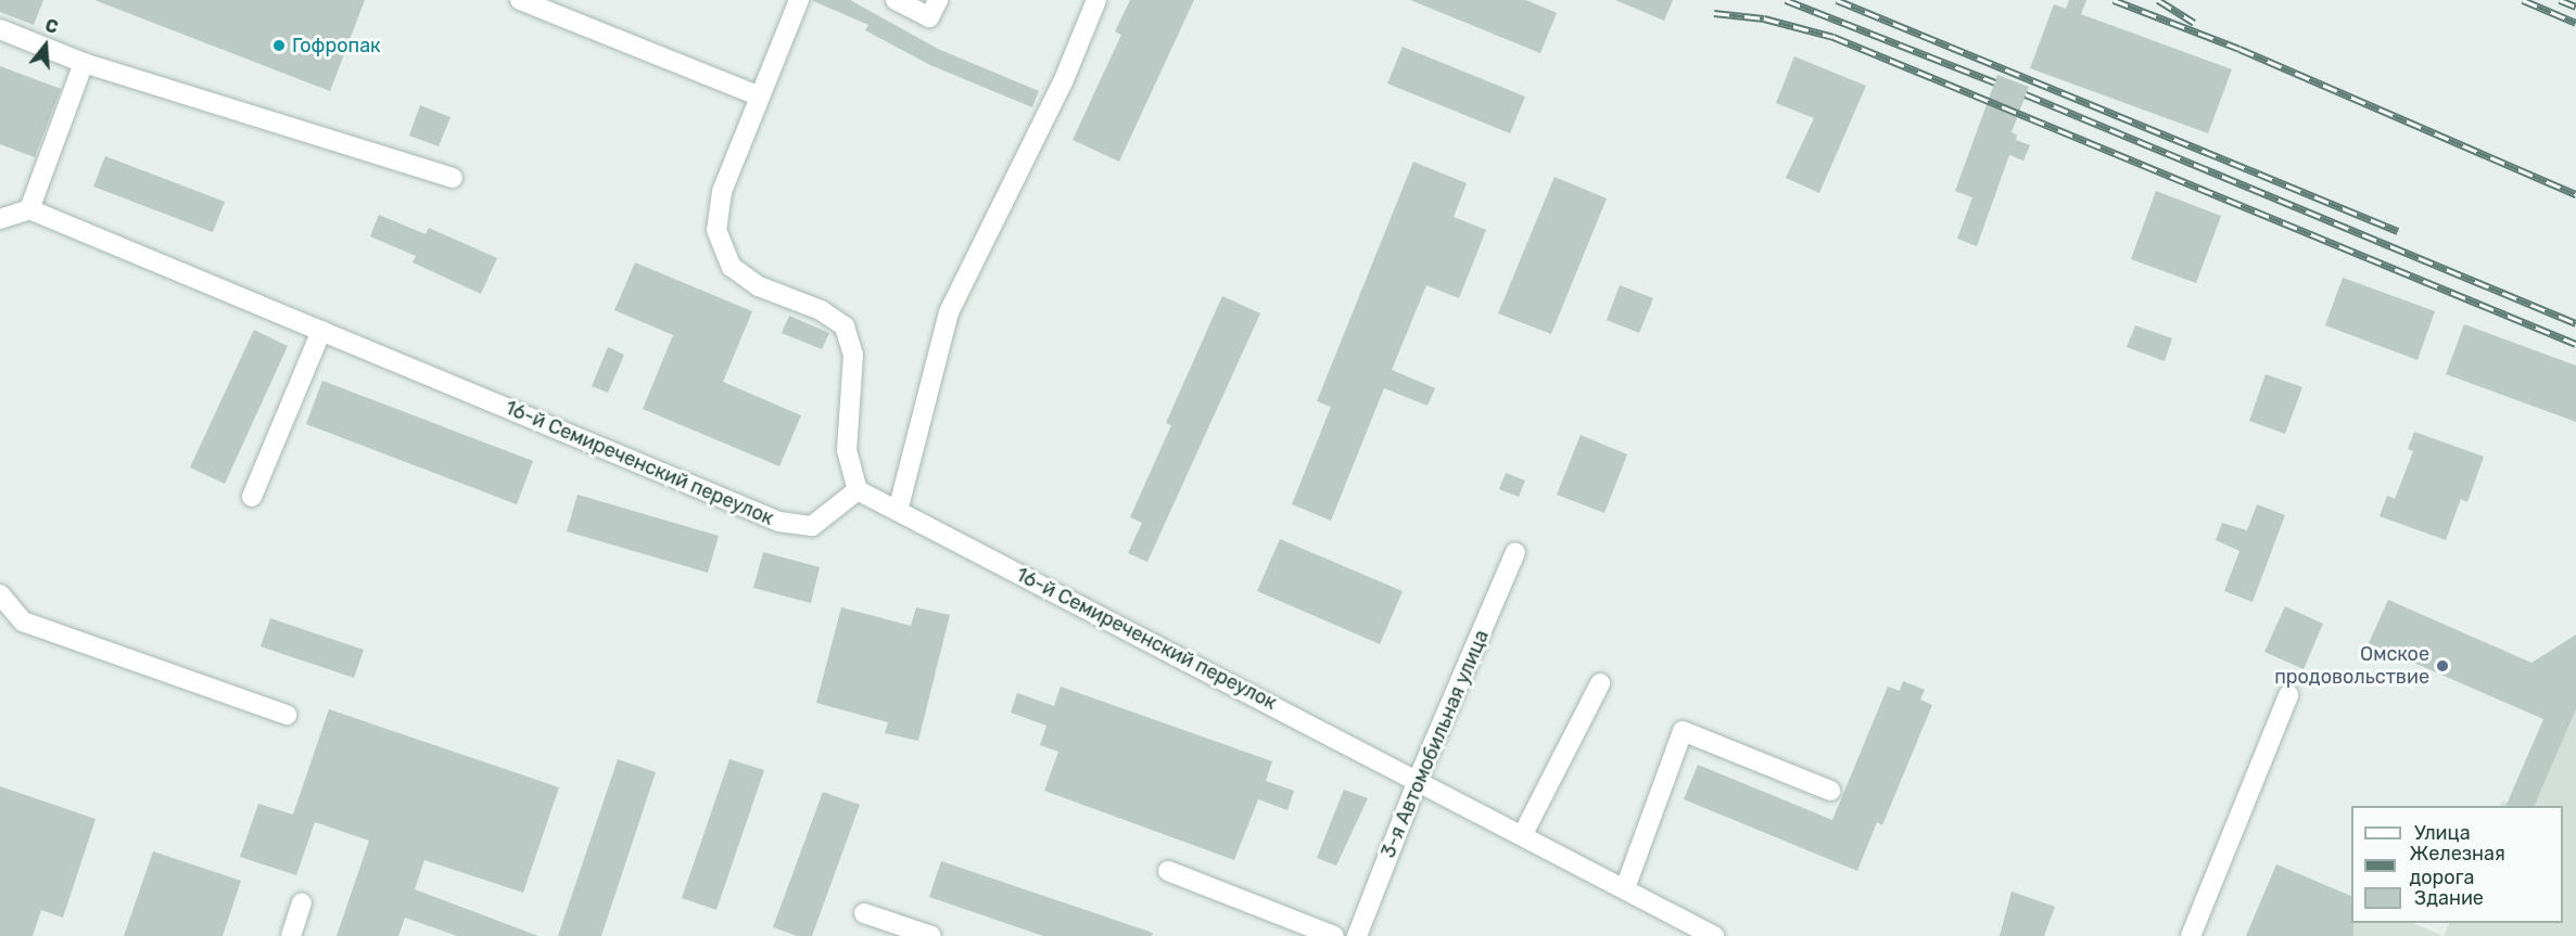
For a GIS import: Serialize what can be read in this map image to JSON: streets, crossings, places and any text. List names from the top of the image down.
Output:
{
  "streets": {
    "street": ["16-й Семиреченский переулок", "3-я Автомобильная улица"]
  },
  "crossings": [
    ["16-й Семиреченский переулок", "3-я Автомобильная улица"]
  ],
  "places": ["Гофропак", "Омское продовольствие"],
  "legend": ["Улица", "Железная дорога", "Здание"],
  "north": "top"
}
